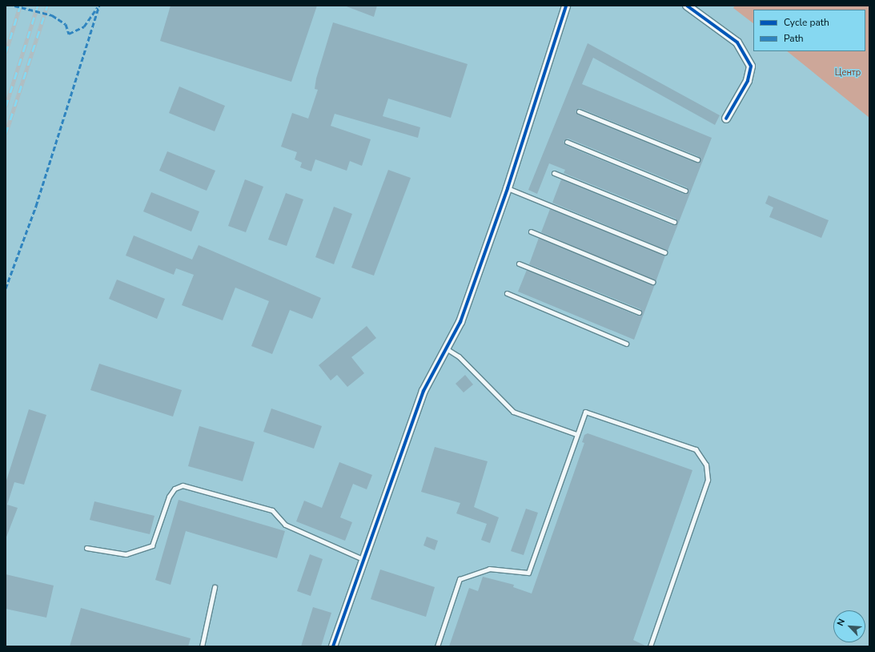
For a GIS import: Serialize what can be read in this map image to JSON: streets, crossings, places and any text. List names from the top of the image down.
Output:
{
  "parks": ["Центр"],
  "legend": ["Cycle path", "Path"],
  "north": "top left"
}
